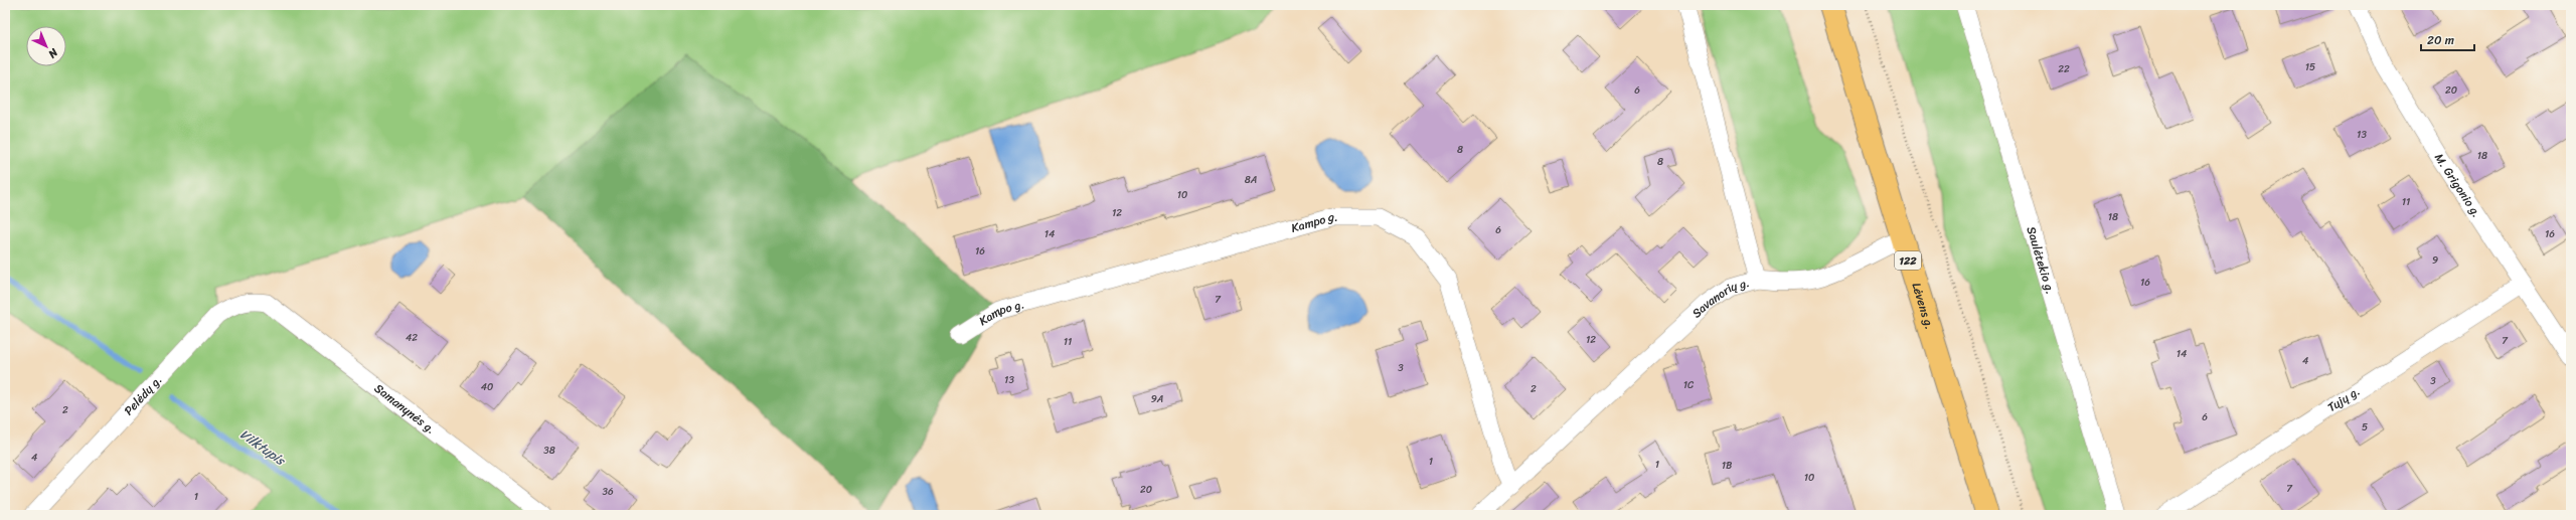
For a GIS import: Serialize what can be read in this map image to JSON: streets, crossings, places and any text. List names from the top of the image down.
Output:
{
  "streets": {
    "main road": ["122", "Lėvens g."],
    "street": [
      "M. Grigonio g.",
      "Kampo g.",
      "Saulėtekio g.",
      "Savanorių g.",
      "Pelėdų g.",
      "Tujų g.",
      "Samanynės g."
    ]
  },
  "crossings": [
    ["M. Grigonio g.", "Tujų g."],
    ["Kampo g.", "Savanorių g."],
    ["Pelėdų g.", "Samanynės g."]
  ],
  "water": ["Vilktupis"],
  "house_numbers": [
    "15",
    "22",
    "6",
    "20",
    "13",
    "8",
    "18",
    "8",
    "8A",
    "10",
    "11",
    "12",
    "18",
    "6",
    "14",
    "16",
    "16",
    "9",
    "16",
    "7",
    "42",
    "12",
    "7",
    "11",
    "14",
    "4",
    "3",
    "13",
    "3",
    "1C",
    "40",
    "2",
    "9A",
    "2",
    "6",
    "5",
    "38",
    "4",
    "1",
    "1",
    "1B",
    "10",
    "7",
    "20",
    "36",
    "1"
  ],
  "scale_bar": "20 m",
  "north": "bottom right"
}
